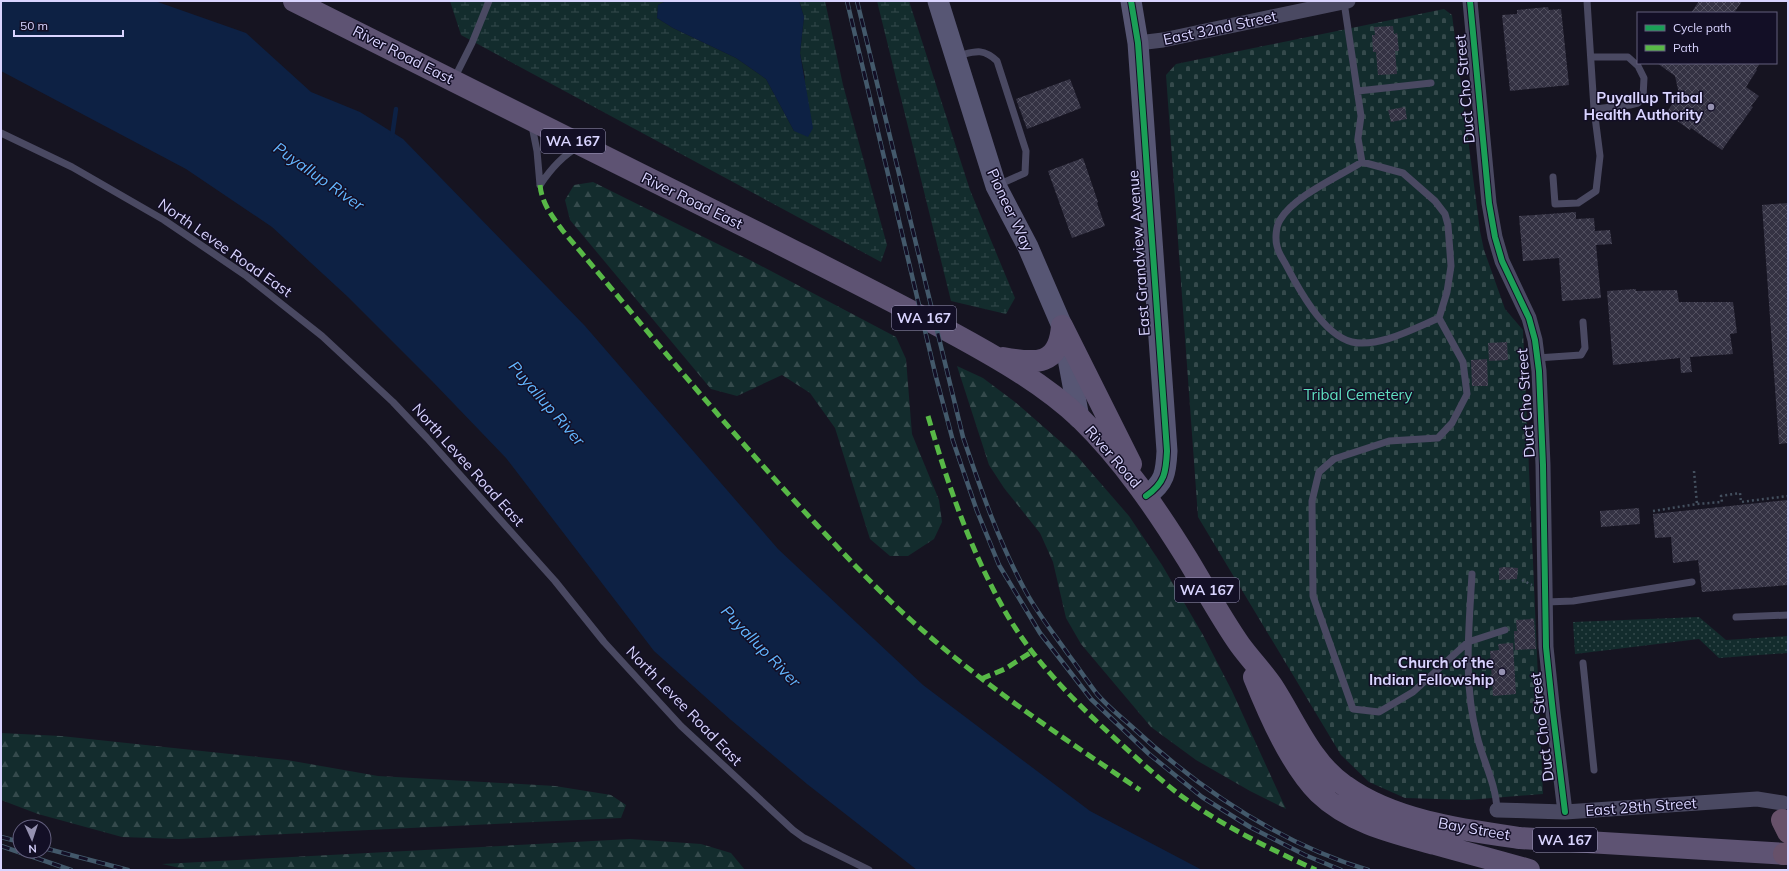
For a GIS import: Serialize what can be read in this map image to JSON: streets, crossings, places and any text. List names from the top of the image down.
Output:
{
  "streets": {
    "main road": [
      "River Road East",
      "WA 167",
      "River Road",
      "Bay Street"
    ],
    "street": [
      "East 32nd Street",
      "Duct Cho Street",
      "Pioneer Way",
      "East Grandview Avenue",
      "East 28th Street"
    ],
    "lane": ["North Levee Road East"]
  },
  "crossings": [
    ["East 32nd Street", "East Grandview Avenue"],
    ["River Road East", "Pioneer Way"],
    ["River Road East", "River Road"],
    ["Duct Cho Street", "East 28th Street"],
    ["Pioneer Way", "River Road"],
    ["East Grandview Avenue", "River Road"],
    ["River Road", "Bay Street"]
  ],
  "water": ["Puyallup River"],
  "parks": ["Tribal Cemetery"],
  "places": ["Puyallup Tribal Health Authority", "Church of the Indian Fellowship"],
  "legend": ["Cycle path", "Path"],
  "scale_bar": "50 m",
  "north": "bottom"
}
